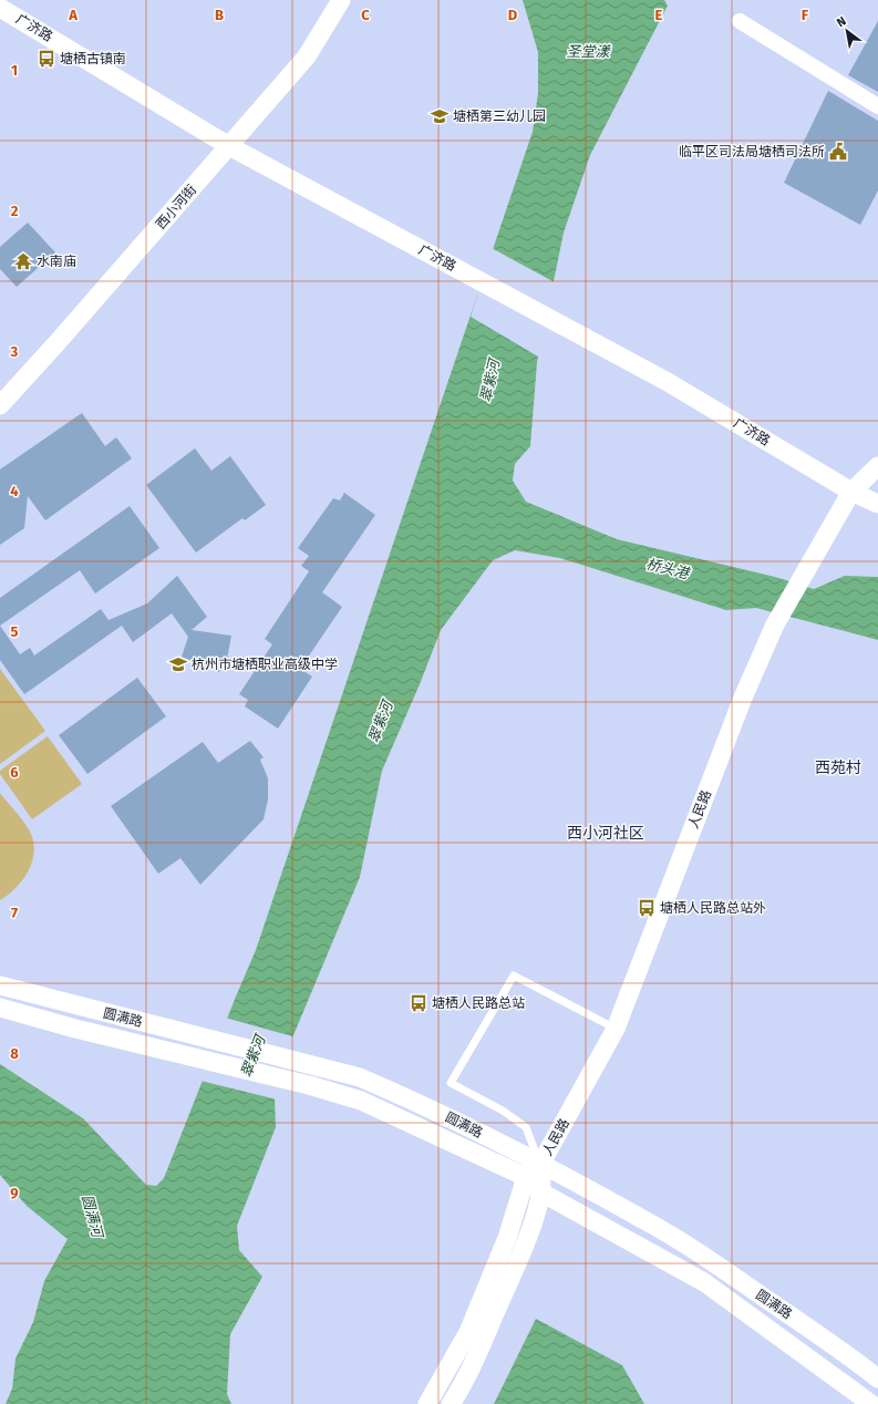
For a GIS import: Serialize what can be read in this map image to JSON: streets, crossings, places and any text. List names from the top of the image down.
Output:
{
  "streets": {
    "street": [
      "广济路",
      "西小河街",
      "人民路",
      "圆满路"
    ]
  },
  "crossings": [
    ["广济路", "西小河街"],
    ["广济路", "人民路"],
    ["人民路", "圆满路"]
  ],
  "districts": ["西苑村", "西小河社区"],
  "water": [
    "圣堂漾",
    "翠紫河",
    "桥头港",
    "圆满河"
  ],
  "places": {
    "bus stop": ["塘栖古镇南", "塘栖人民路总站外", "塘栖人民路总站"],
    "school or university": ["塘栖第三幼儿园", "杭州市塘栖职业高级中学"],
    "public building": ["临平区司法局塘栖司法所"],
    "temple": ["水南庙"]
  },
  "north": "top left",
  "grid": {
    "columns": [
      "A",
      "B",
      "C",
      "D",
      "E",
      "F"
    ],
    "rows": [
      "1",
      "2",
      "3",
      "4",
      "5",
      "6",
      "7",
      "8",
      "9"
    ]
  }
}
